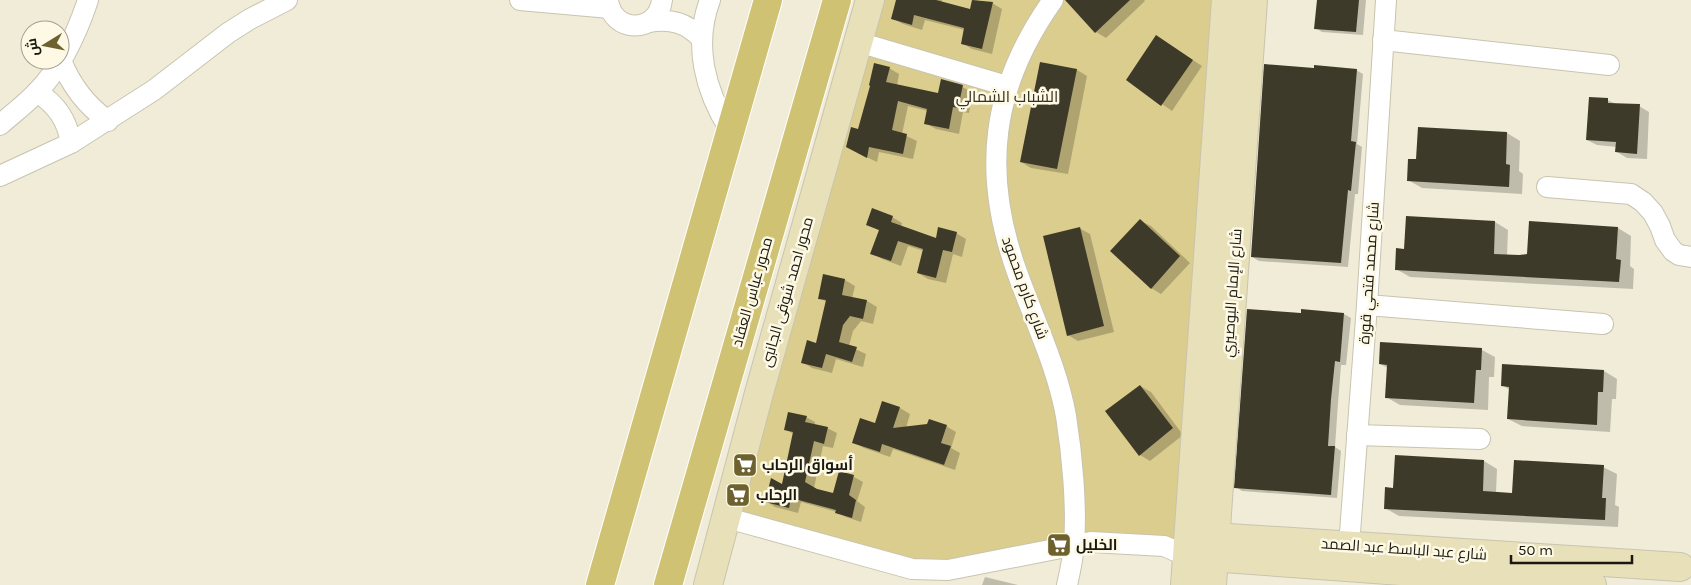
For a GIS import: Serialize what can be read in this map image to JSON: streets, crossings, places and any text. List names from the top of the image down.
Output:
{
  "streets": {
    "main road": ["محور عباس العقاد"],
    "street": [
      "شارع محمد فتحي قورة",
      "شارع كارم محمود",
      "محور احمد شوقى الجانبى",
      "شارع الإمام البوصيري",
      "شارع عبد الباسط عبد الصمد"
    ]
  },
  "crossings": [
    ["شارع محمد فتحي قورة", "شارع عبد الباسط عبد الصمد"],
    ["شارع الإمام البوصيري", "شارع عبد الباسط عبد الصمد"]
  ],
  "districts": ["الشباب الشمالي"],
  "places": {
    "supermarket": ["أسواق الرحاب", "الرحاب", "الخليل"]
  },
  "scale_bar": "50 m",
  "north": "left"
}
